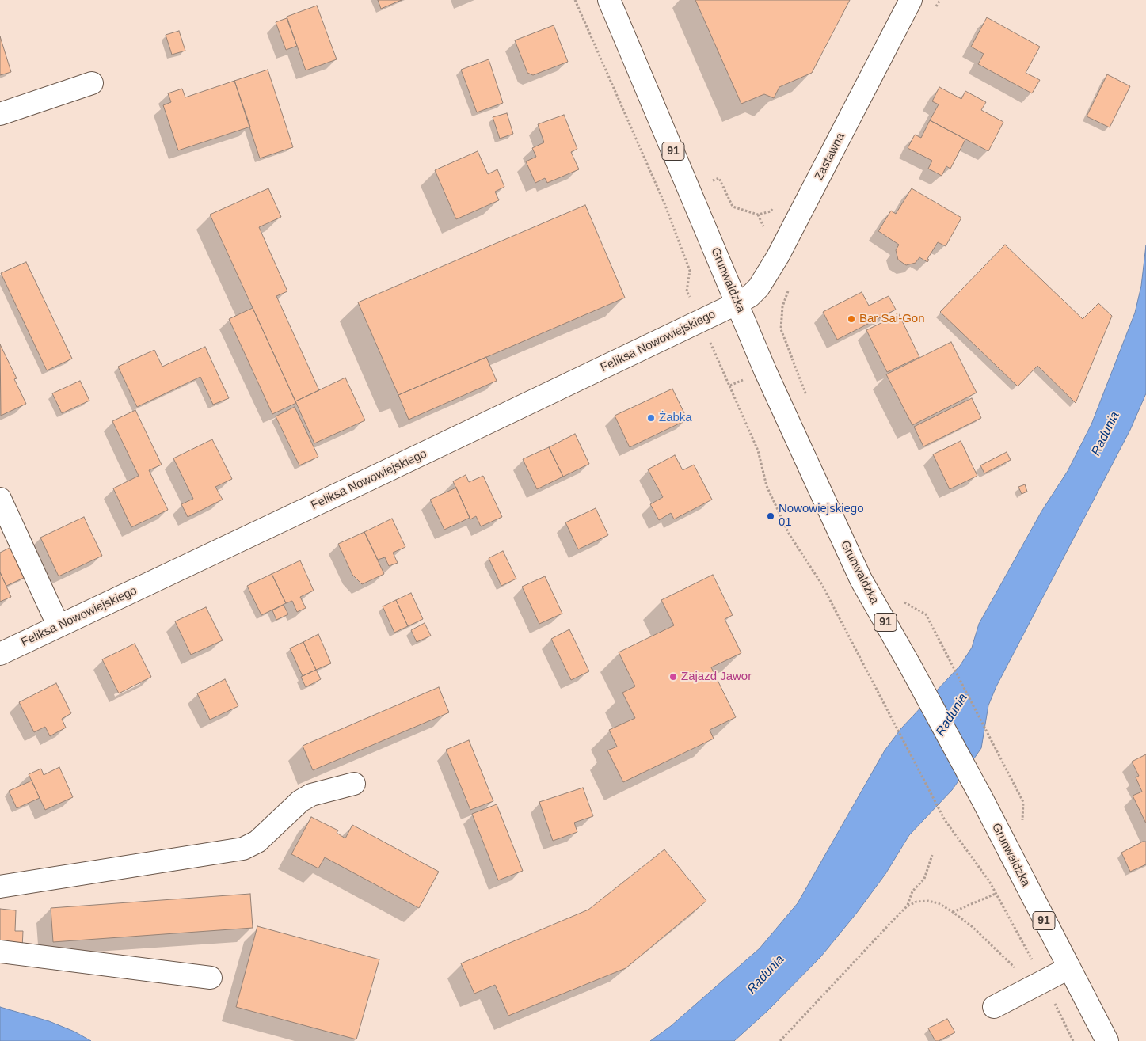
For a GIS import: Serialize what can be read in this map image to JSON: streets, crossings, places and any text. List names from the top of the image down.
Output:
{
  "streets": {
    "main road": [
      "91",
      "Zastawna",
      "Grunwaldzka",
      "Feliksa Nowowiejskiego"
    ]
  },
  "crossings": [
    ["Zastawna", "Grunwaldzka"],
    ["Zastawna", "Feliksa Nowowiejskiego"],
    ["Grunwaldzka", "Feliksa Nowowiejskiego"]
  ],
  "water": ["Radunia"],
  "places": [
    "Bar Sai-Gon",
    "Żabka",
    "Nowowiejskiego 01",
    "Zajazd Jawor"
  ]
}
